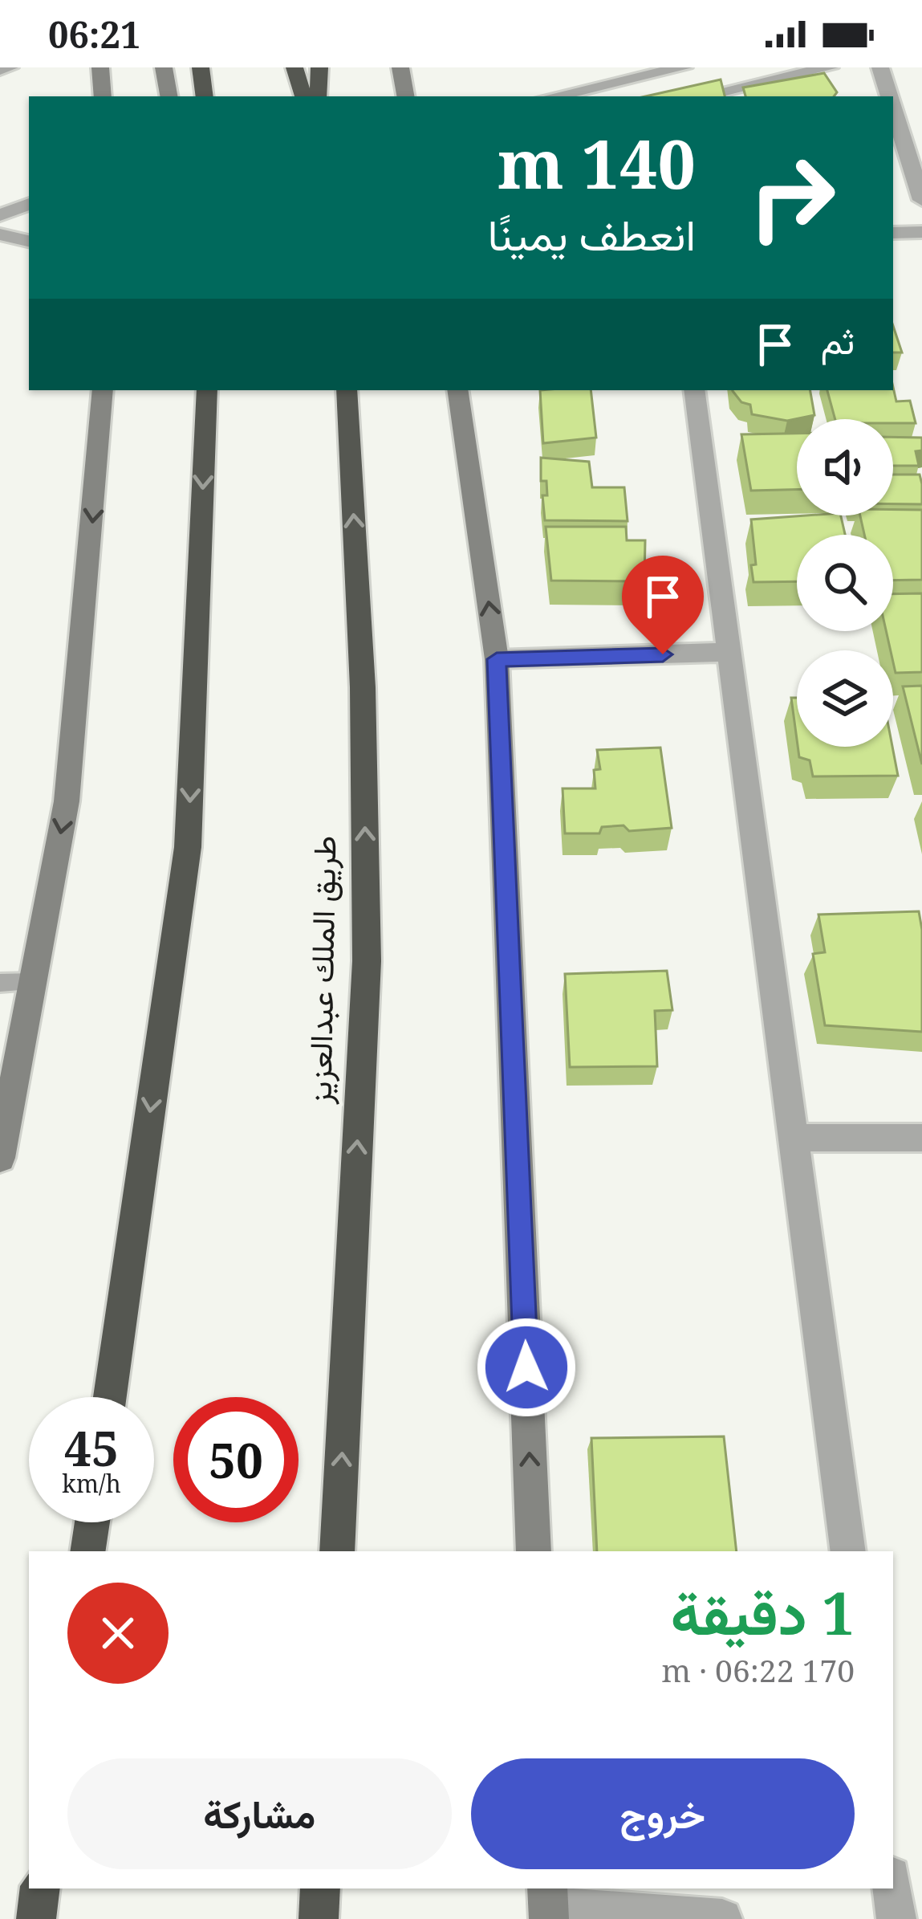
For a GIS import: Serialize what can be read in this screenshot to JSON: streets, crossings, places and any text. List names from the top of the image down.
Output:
{
  "streets": {
    "highway": ["طريق الملك عبدالعزيز"]
  },
  "page": {
    "status": "06:21",
    "turn": ["140 m", "انعطف يمينًا"],
    "then": "ثم",
    "speed": "45 km/h",
    "limit": "50",
    "heading": ["1 دقيقة", "170 m · 06:22"],
    "buttons": ["خروج", "مشاركة"]
  }
}
